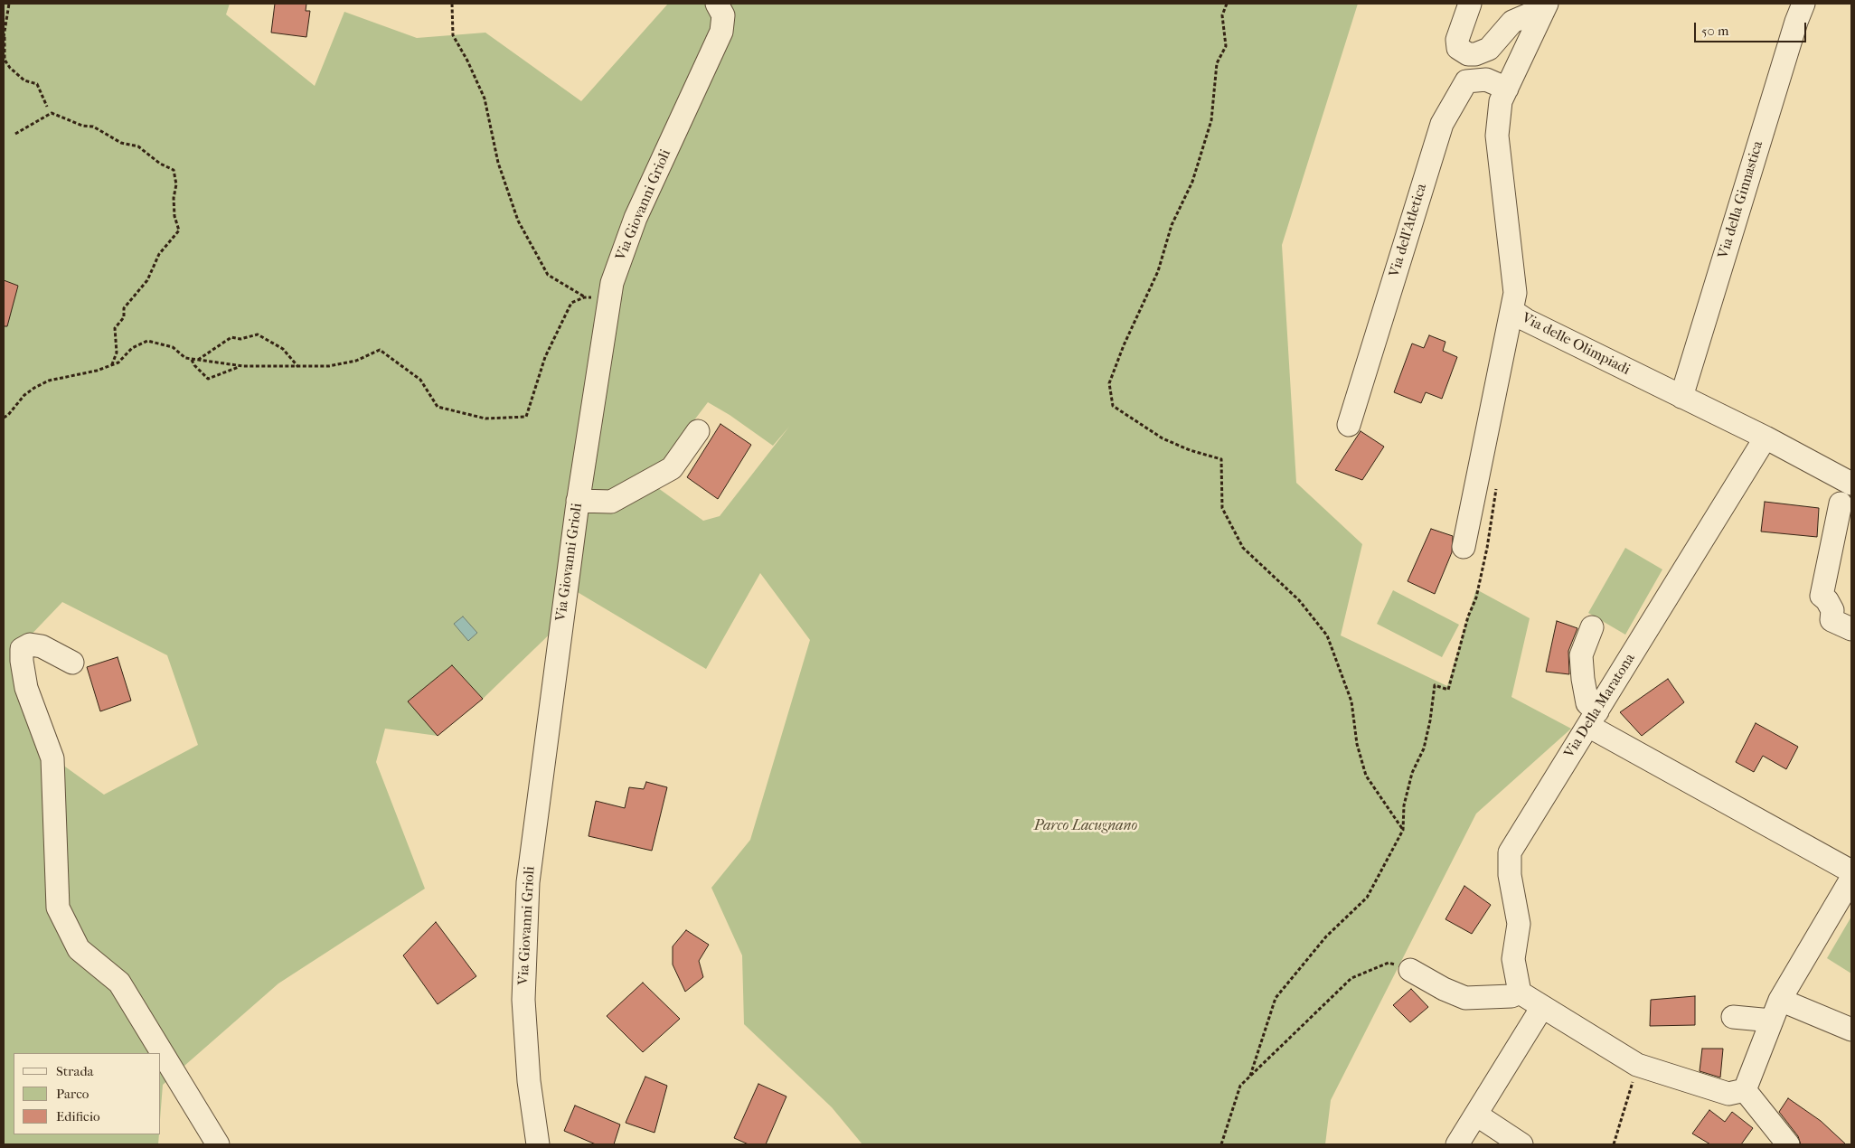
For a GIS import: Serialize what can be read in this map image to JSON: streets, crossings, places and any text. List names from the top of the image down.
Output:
{
  "streets": {
    "street": [
      "Via della Ginnastica",
      "Via Giovanni Grioli",
      "Via dell'Atletica",
      "Via delle Olimpiadi",
      "Via Della Maratona"
    ]
  },
  "crossings": [
    ["Via della Ginnastica", "Via delle Olimpiadi"],
    ["Via dell'Atletica", "Via delle Olimpiadi"],
    ["Via delle Olimpiadi", "Via Della Maratona"]
  ],
  "parks": ["Parco Lacugnano"],
  "legend": ["Strada", "Parco", "Edificio"],
  "scale_bar": "50 m"
}
